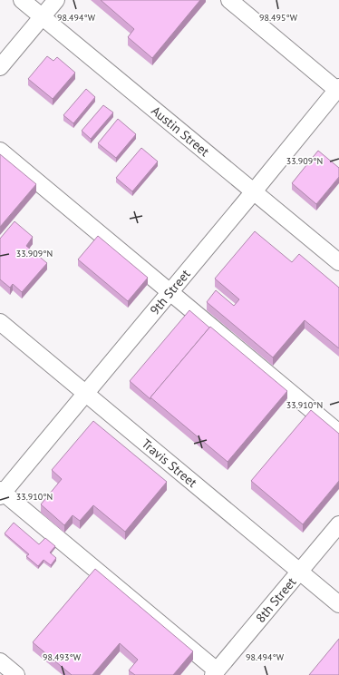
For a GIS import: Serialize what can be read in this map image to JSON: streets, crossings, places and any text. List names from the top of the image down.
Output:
{
  "streets": {
    "street": [
      "Austin Street",
      "9th Street",
      "Travis Street",
      "8th Street"
    ]
  },
  "crossings": [
    ["Austin Street", "9th Street"],
    ["9th Street", "Travis Street"],
    ["Travis Street", "8th Street"]
  ],
  "coordinates": [
    "98.494°W",
    "98.495°W",
    "33.909°N",
    "33.910°N",
    "98.493°W"
  ]
}
